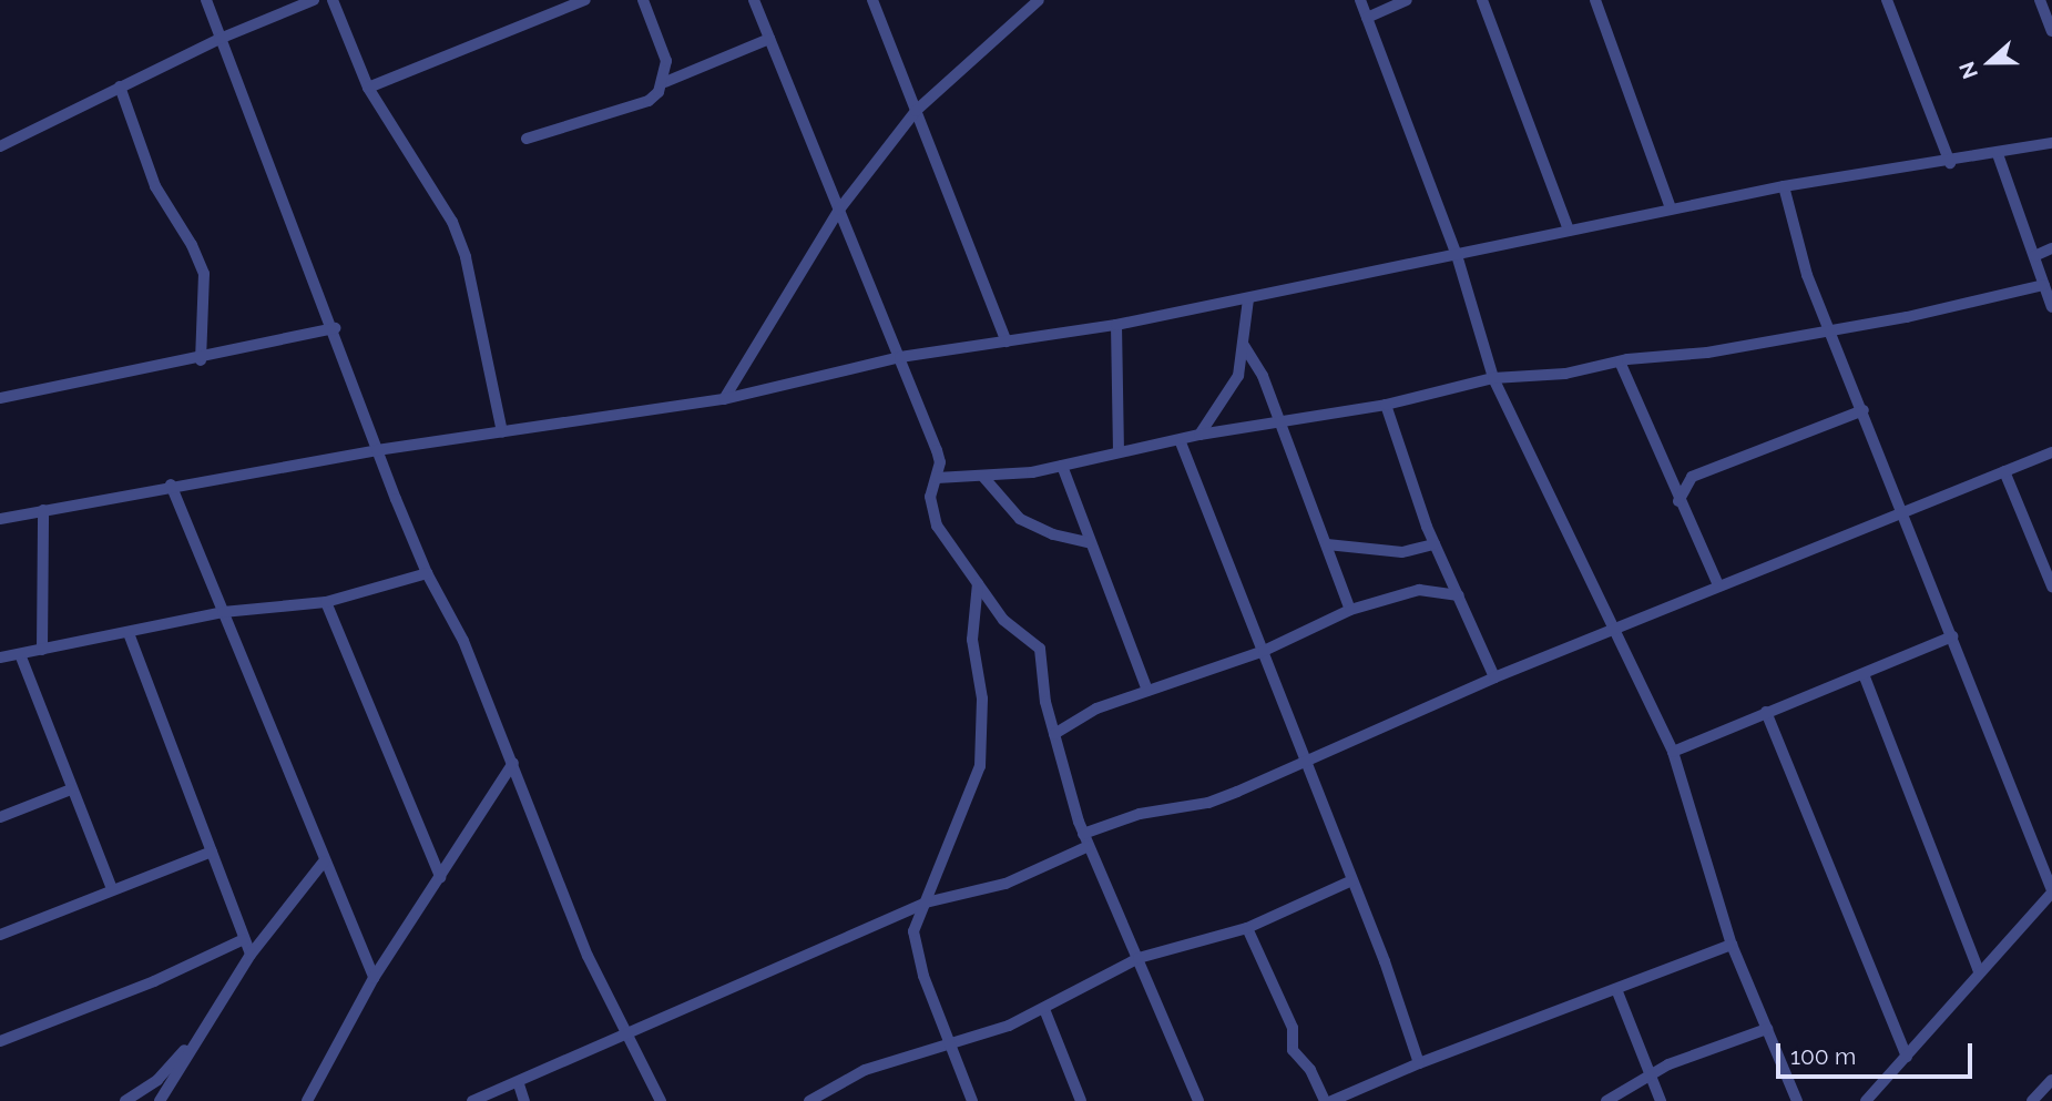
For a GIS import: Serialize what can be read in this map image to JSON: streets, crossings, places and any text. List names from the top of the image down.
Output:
{
  "scale_bar": "100 m",
  "north": "left"
}
